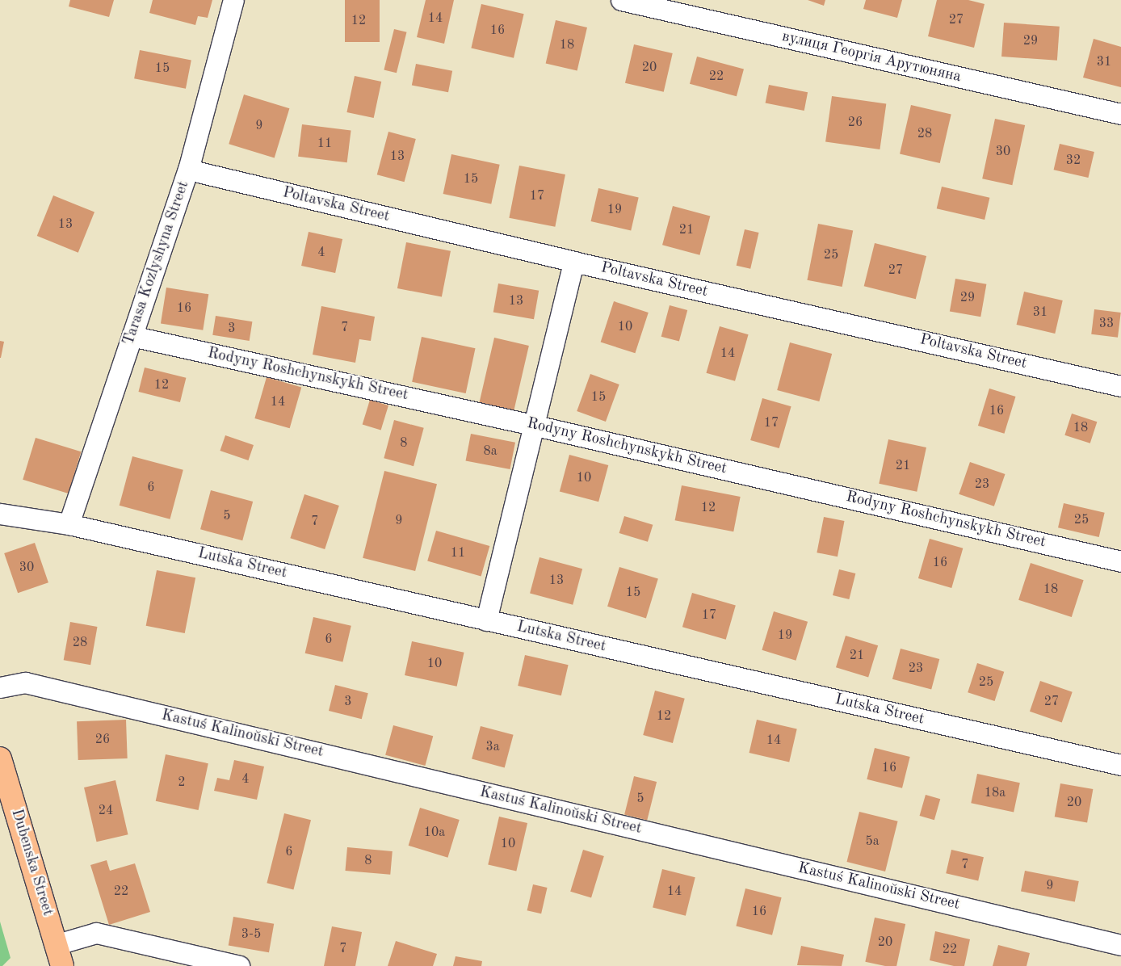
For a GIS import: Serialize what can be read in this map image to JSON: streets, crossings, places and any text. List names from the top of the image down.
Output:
{
  "streets": {
    "main road": ["Dubenska Street"],
    "street": [
      "вулиця Георгія Арутюняна",
      "Poltavska Street",
      "Tarasa Kozlyshyna Street",
      "Rodyny Roshchynskykh Street",
      "Lutska Street",
      "Kastuś Kalinoŭski Street"
    ]
  },
  "crossings": [
    ["Poltavska Street", "Tarasa Kozlyshyna Street"],
    ["Tarasa Kozlyshyna Street", "Rodyny Roshchynskykh Street"],
    ["Tarasa Kozlyshyna Street", "Lutska Street"]
  ],
  "house_numbers": [
    "14",
    "27",
    "12",
    "16",
    "29",
    "18",
    "31",
    "20",
    "15",
    "22",
    "26",
    "9",
    "28",
    "11",
    "30",
    "13",
    "32",
    "15",
    "17",
    "19",
    "13",
    "21",
    "4",
    "25",
    "27",
    "29",
    "13",
    "16",
    "31",
    "33",
    "10",
    "7",
    "3",
    "14",
    "12",
    "15",
    "14",
    "16",
    "17",
    "18",
    "8",
    "8а",
    "21",
    "10",
    "23",
    "6",
    "12",
    "5",
    "25",
    "9",
    "7",
    "11",
    "16",
    "30",
    "13",
    "18",
    "15",
    "17",
    "19",
    "6",
    "28",
    "21",
    "10",
    "23",
    "25",
    "3",
    "27",
    "12",
    "26",
    "14",
    "3а",
    "16",
    "4",
    "2",
    "18а",
    "5",
    "20",
    "24",
    "10а",
    "5а",
    "10",
    "6",
    "8",
    "7",
    "9",
    "22",
    "14",
    "16",
    "3-5",
    "20",
    "7",
    "22"
  ]
}
